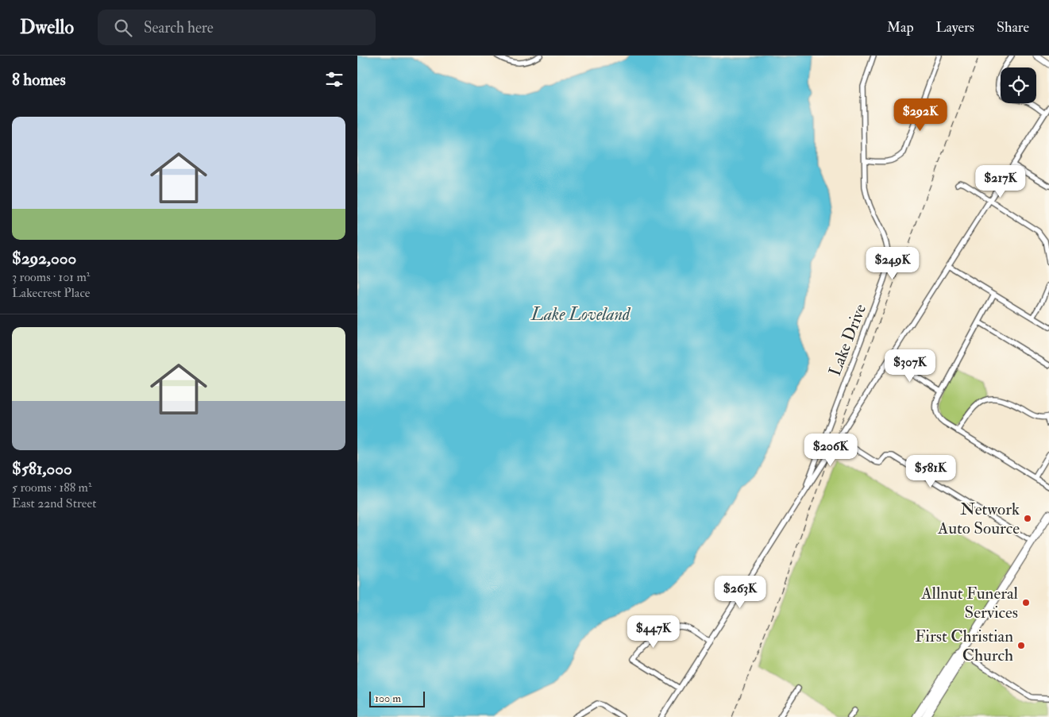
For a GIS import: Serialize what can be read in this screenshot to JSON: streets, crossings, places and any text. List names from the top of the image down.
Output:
{
  "streets": {
    "street": ["Lake Drive"]
  },
  "water": ["Lake Loveland"],
  "places": ["Network Auto Source", "Allnut Funeral Services", "First Christian Church"],
  "scale_bar": "100 m",
  "page": {
    "header": "Dwello",
    "search": "Search here",
    "nav": ["Map", "Layers", "Share"],
    "heading": "8 homes",
    "price": [
      "$292K",
      "$217K",
      "$249K",
      "$307K",
      "$206K",
      "$581K",
      "$263K",
      "$447K"
    ],
    "list": [
      {
        "name": "$292,000",
        "note": "3 rooms · 101 m² · Lakecrest Place"
      },
      {
        "name": "$581,000",
        "note": "5 rooms · 188 m² · East 22nd Street"
      }
    ],
    "scale": "100 m"
  }
}
